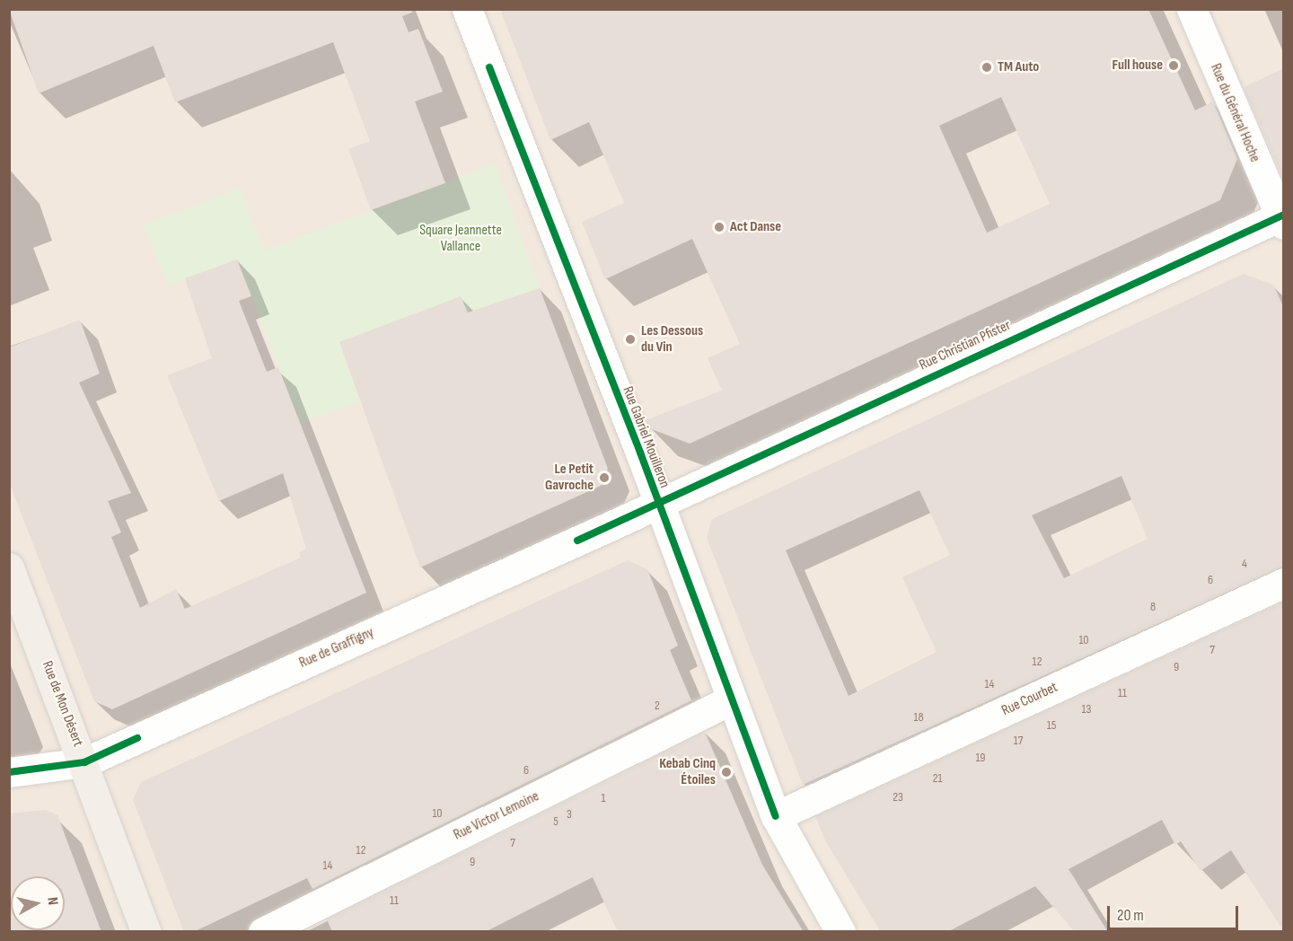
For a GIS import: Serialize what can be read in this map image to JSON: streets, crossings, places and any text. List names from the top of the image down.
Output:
{
  "streets": {
    "main road": ["Rue de Mon Désert"],
    "street": [
      "Rue du Général Hoche",
      "Rue Christian Pfister",
      "Rue Gabriel Mouilleron",
      "Rue de Graffigny",
      "Rue Courbet",
      "Rue Victor Lemoine"
    ]
  },
  "crossings": [
    ["Rue du Général Hoche", "Rue Christian Pfister"],
    ["Rue Christian Pfister", "Rue Gabriel Mouilleron"],
    ["Rue Christian Pfister", "Rue de Graffigny"],
    ["Rue Gabriel Mouilleron", "Rue de Graffigny"],
    ["Rue Gabriel Mouilleron", "Rue Courbet"],
    ["Rue Gabriel Mouilleron", "Rue Victor Lemoine"],
    ["Rue de Graffigny", "Rue de Mon Désert"]
  ],
  "parks": ["Square Jeannette Vallance"],
  "places": [
    "Full house",
    "TM Auto",
    "Act Danse",
    "Les Dessous du Vin",
    "Le Petit Gavroche",
    "Kebab Cinq Étoiles"
  ],
  "house_numbers": [
    "4",
    "6",
    "8",
    "10",
    "7",
    "12",
    "9",
    "14",
    "11",
    "2",
    "13",
    "18",
    "15",
    "17",
    "19",
    "6",
    "21",
    "23",
    "1",
    "10",
    "3",
    "5",
    "7",
    "12",
    "9",
    "14",
    "11"
  ],
  "scale_bar": "20 m",
  "north": "right"
}
